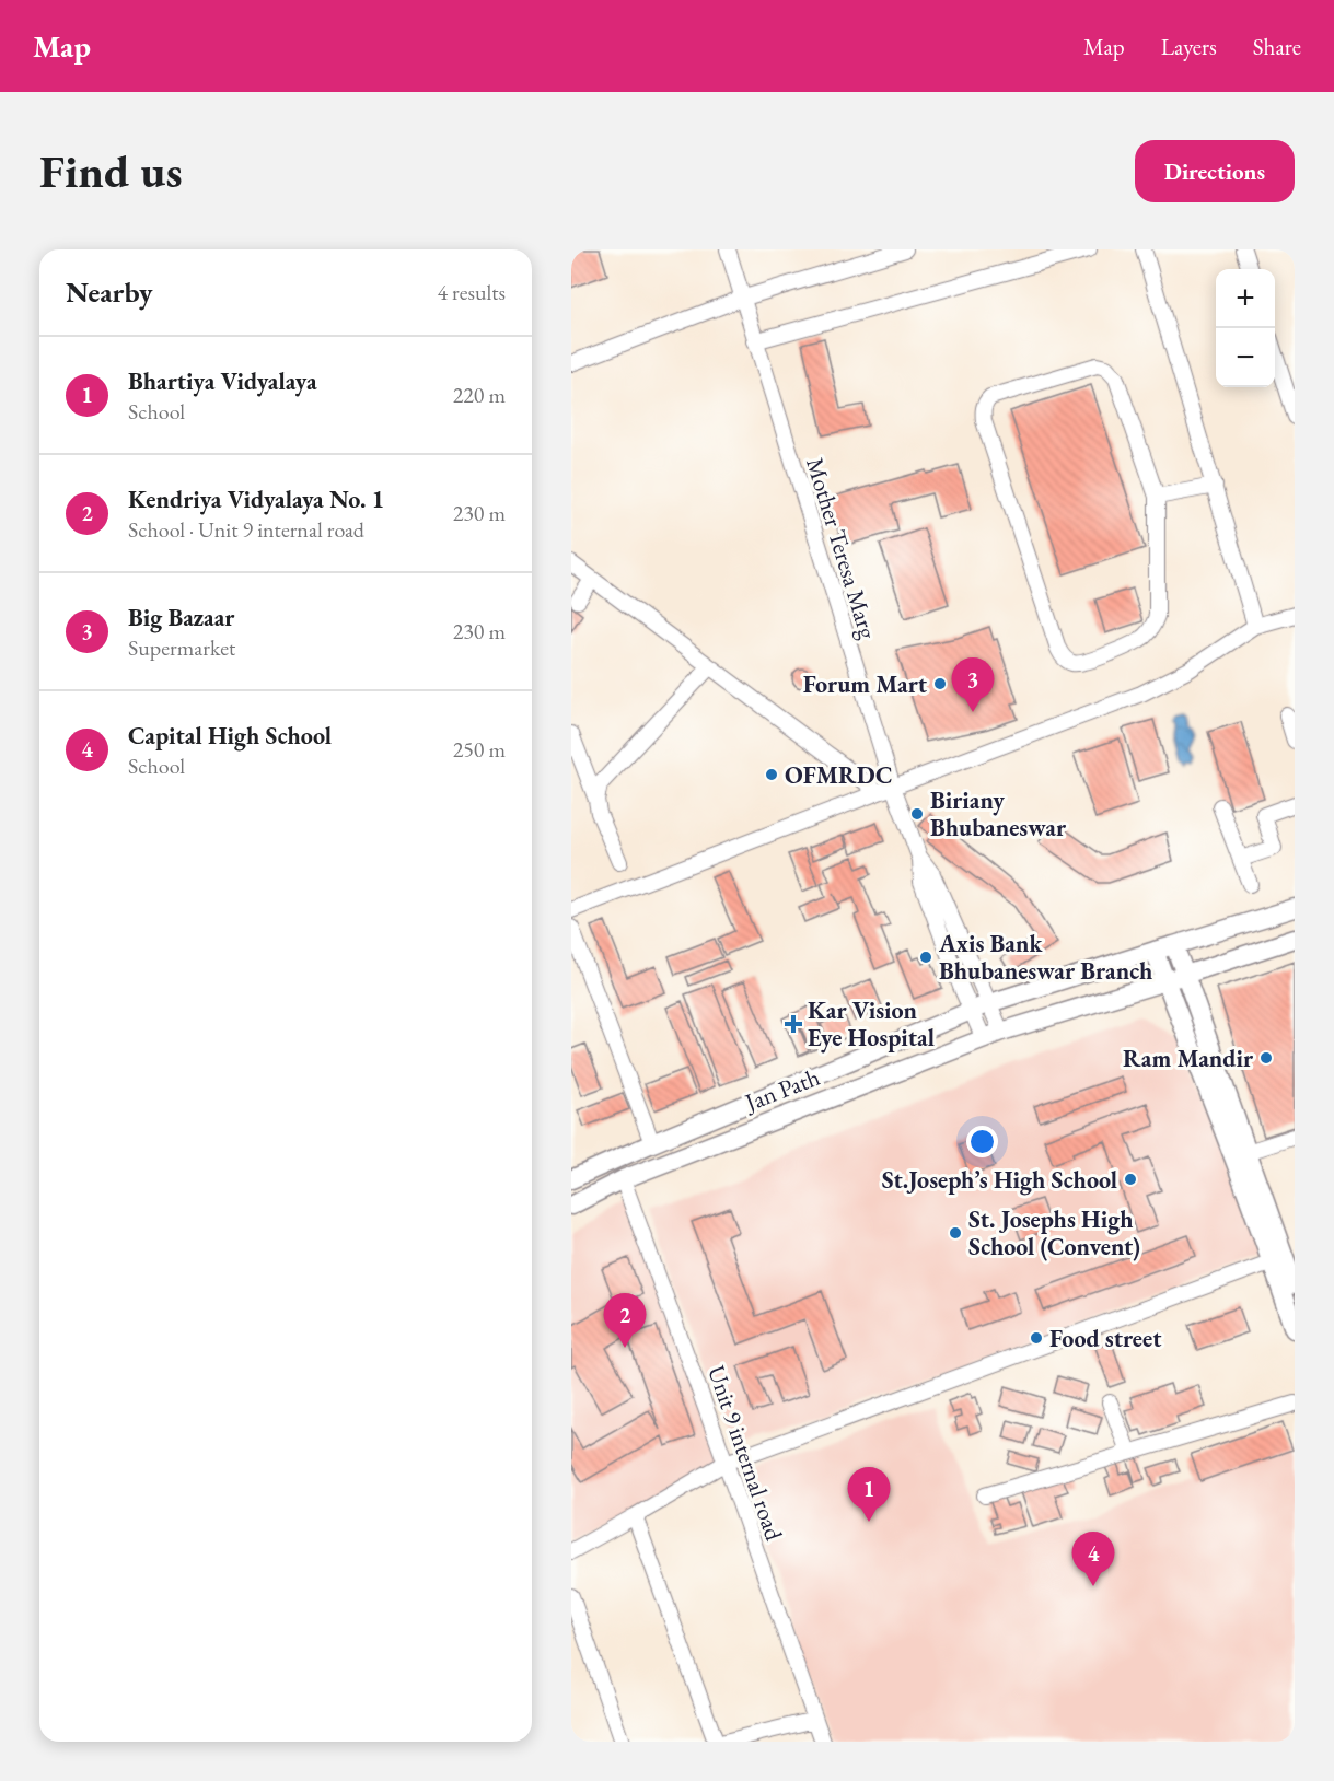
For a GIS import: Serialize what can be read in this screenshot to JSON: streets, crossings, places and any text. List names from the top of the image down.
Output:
{
  "streets": {
    "main road": ["Jan Path"],
    "street": ["Mother Teresa Marg", "Unit 9 internal road"]
  },
  "crossings": [
    ["Mother Teresa Marg", "Jan Path"],
    ["Jan Path", "Unit 9 internal road"]
  ],
  "places": {
    "other": [
      "Forum Mart",
      "OFMRDC",
      "Biriany Bhubaneswar",
      "Axis Bank Bhubaneswar Branch",
      "Ram Mandir",
      "St.Joseph’s High School",
      "St. Josephs High School (Convent)",
      "Food street"
    ],
    "health": ["Kar Vision Eye Hospital"]
  },
  "page": {
    "header": "Map",
    "nav": ["Map", "Layers", "Share"],
    "buttons": "Directions",
    "title": "Find us",
    "heading": ["Nearby", "4 results"],
    "map_buttons": ["+", "−"],
    "list": [
      {
        "mark": "1",
        "name": "Bhartiya Vidyalaya",
        "note": "School",
        "value": "220 m"
      },
      {
        "mark": "2",
        "name": "Kendriya Vidyalaya No. 1",
        "note": "School · Unit 9 internal road",
        "value": "230 m"
      },
      {
        "mark": "3",
        "name": "Big Bazaar",
        "note": "Supermarket",
        "value": "230 m"
      },
      {
        "mark": "4",
        "name": "Capital High School",
        "note": "School",
        "value": "250 m"
      }
    ],
    "pins": [
      "3",
      "2",
      "1",
      "4"
    ]
  }
}
